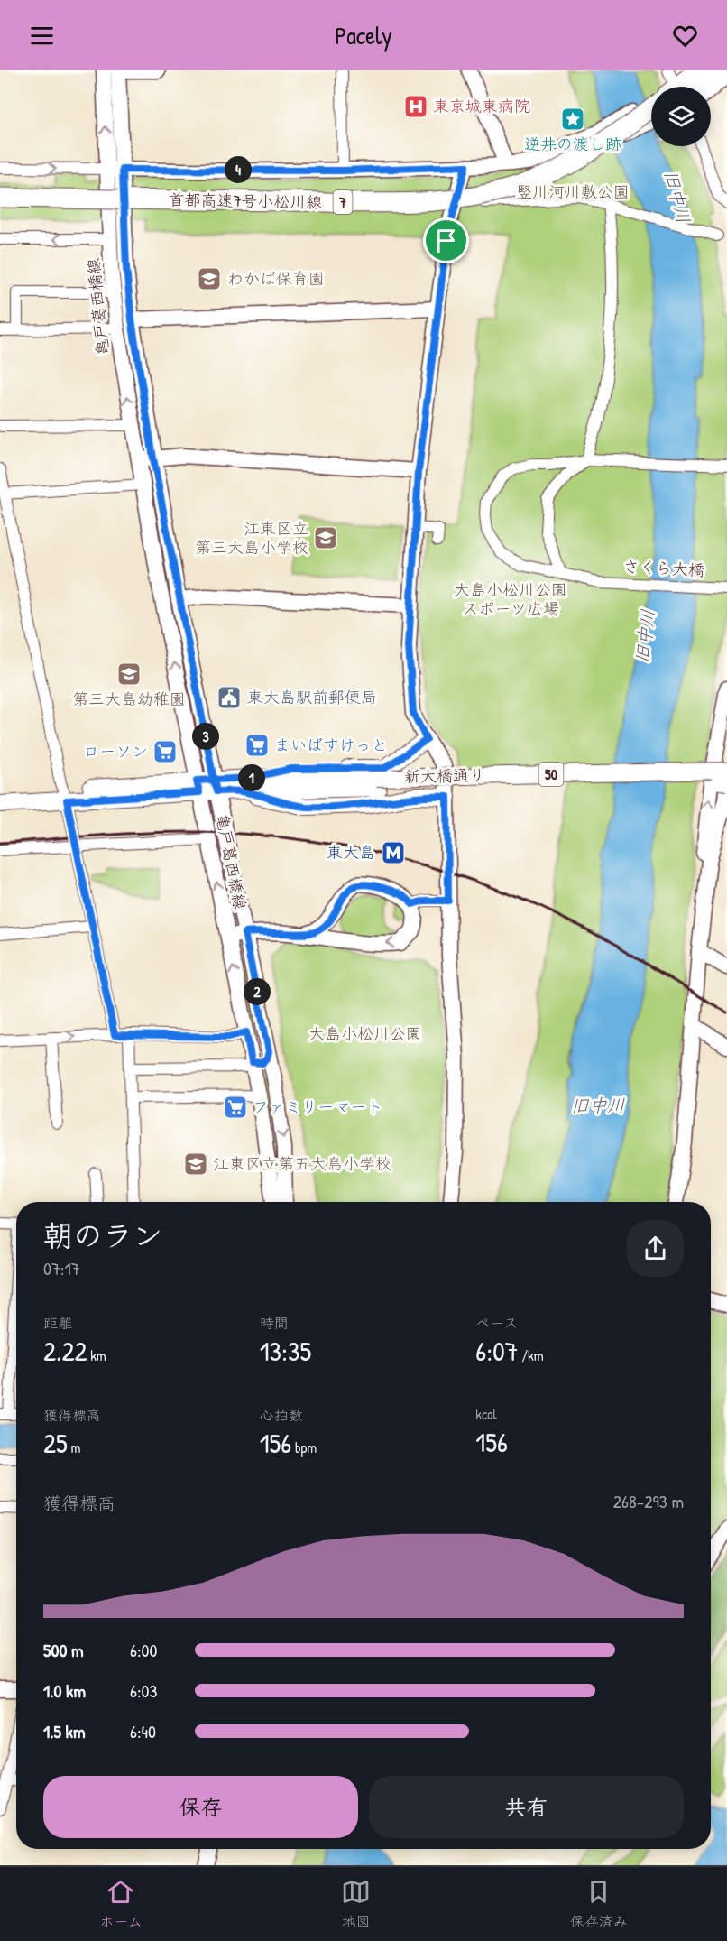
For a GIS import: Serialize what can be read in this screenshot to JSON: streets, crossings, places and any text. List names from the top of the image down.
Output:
{
  "streets": {
    "highway": ["首都高速7号小松川線", "7"],
    "main road": ["50", "新大橋通り"],
    "street": ["亀戸葛西橋線", "さくら大橋"]
  },
  "crossings": [
    ["亀戸葛西橋線", "新大橋通り"]
  ],
  "water": ["旧中川"],
  "parks": ["竪川河川敷公園", "大島小松川公園 スポーツ広場", "大島小松川公園"],
  "places": {
    "hospital": ["東京城東病院"],
    "place": ["逆井の渡し跡"],
    "school or university": [
      "わかば保育園",
      "江東区立 第三大島小学校",
      "第三大島幼稚園",
      "江東区立第五大島小学校"
    ],
    "public building": ["東大島駅前郵便局"],
    "supermarket": ["まいばすけっと", "ローソン", "ファミリーマート"],
    "metro station": ["東大島"]
  },
  "page": {
    "header": "Pacely",
    "pins": [
      "4",
      "3",
      "1",
      "2"
    ],
    "heading": ["朝のラン", "07:17"],
    "stats": [
      ["距離", "2.22 km"],
      ["時間", "13:35"],
      ["ペース", "6:07 /km"],
      ["獲得標高", "25 m"],
      ["心拍数", "156 bpm"],
      ["kcal", "156"]
    ],
    "chart": ["獲得標高", "268–293 m"],
    "list": [
      {
        "name": "500 m",
        "note": "6:00"
      },
      {
        "name": "1.0 km",
        "note": "6:03"
      },
      {
        "name": "1.5 km",
        "note": "6:40"
      }
    ],
    "buttons": ["保存", "共有"],
    "tabs": ["ホーム", "地図", "保存済み"]
  }
}
